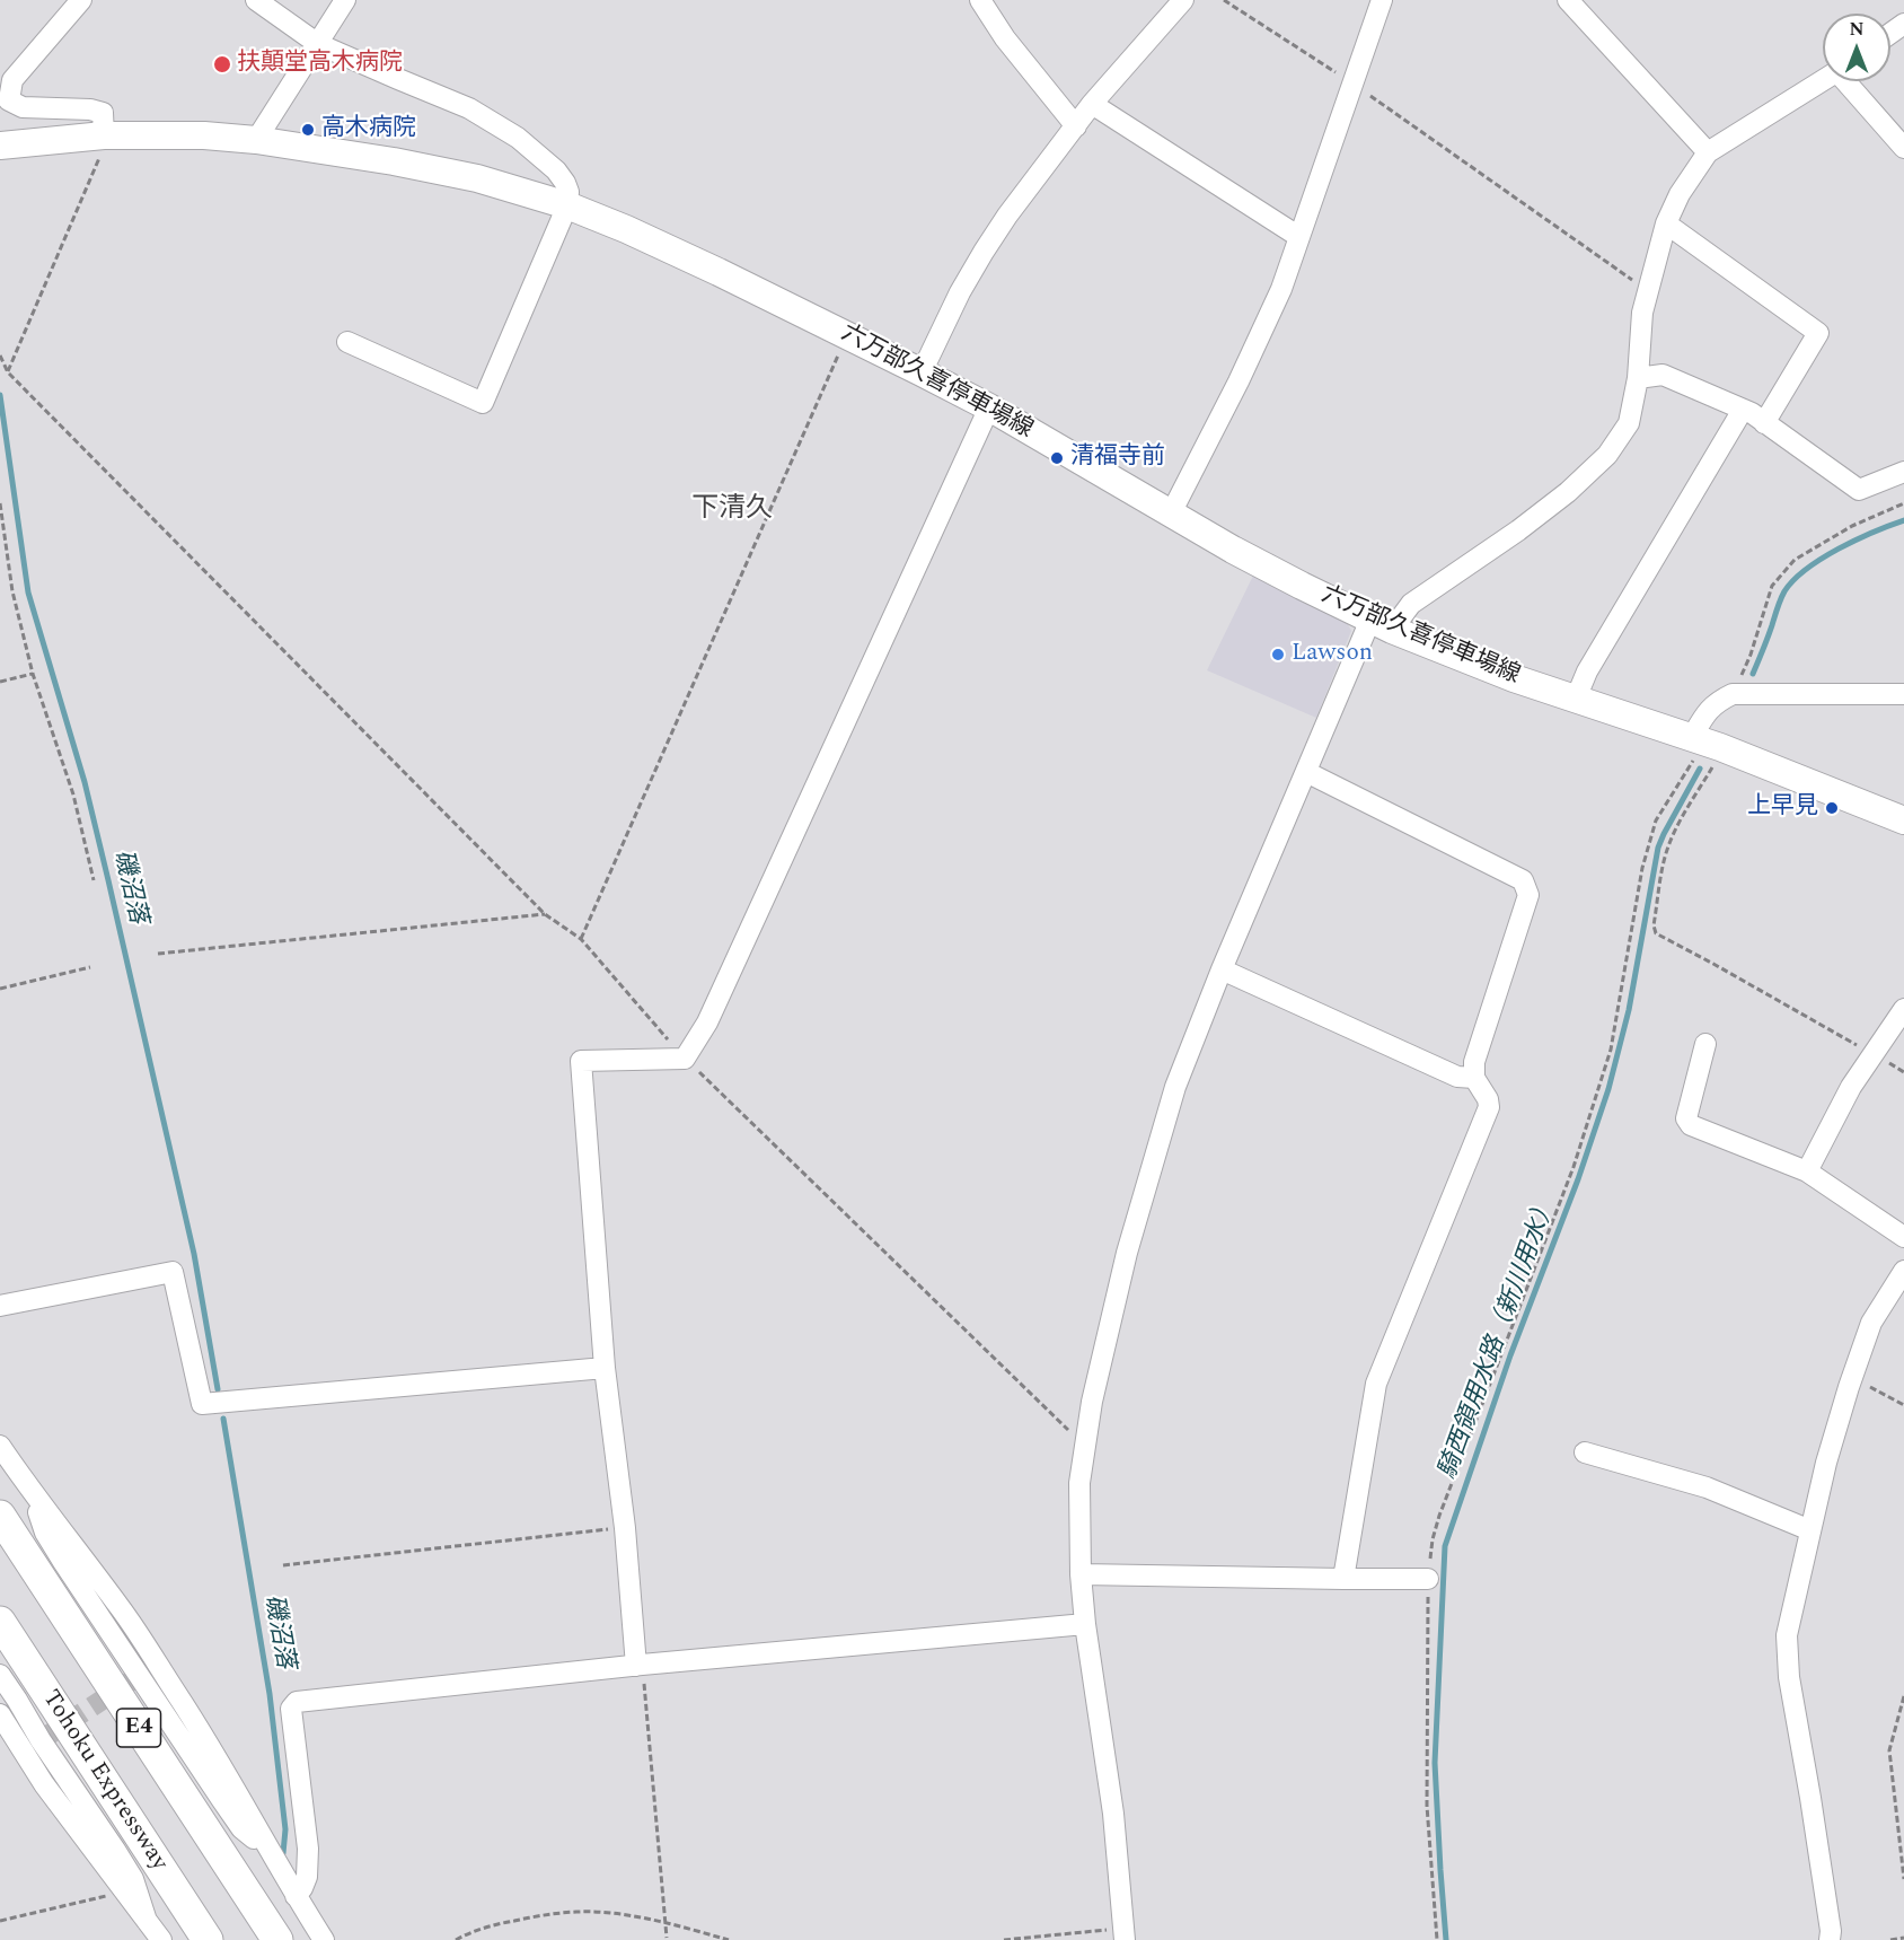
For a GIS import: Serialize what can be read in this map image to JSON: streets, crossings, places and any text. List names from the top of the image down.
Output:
{
  "streets": {
    "highway": ["E4", "Tohoku Expressway"],
    "main road": ["六万部久喜停車場線"]
  },
  "districts": ["下清久"],
  "water": ["磯沼落", "騎西領用水路（新川用水）"],
  "places": [
    "扶顛堂高木病院",
    "高木病院",
    "清福寺前",
    "Lawson",
    "上早見"
  ],
  "north": "top"
}
